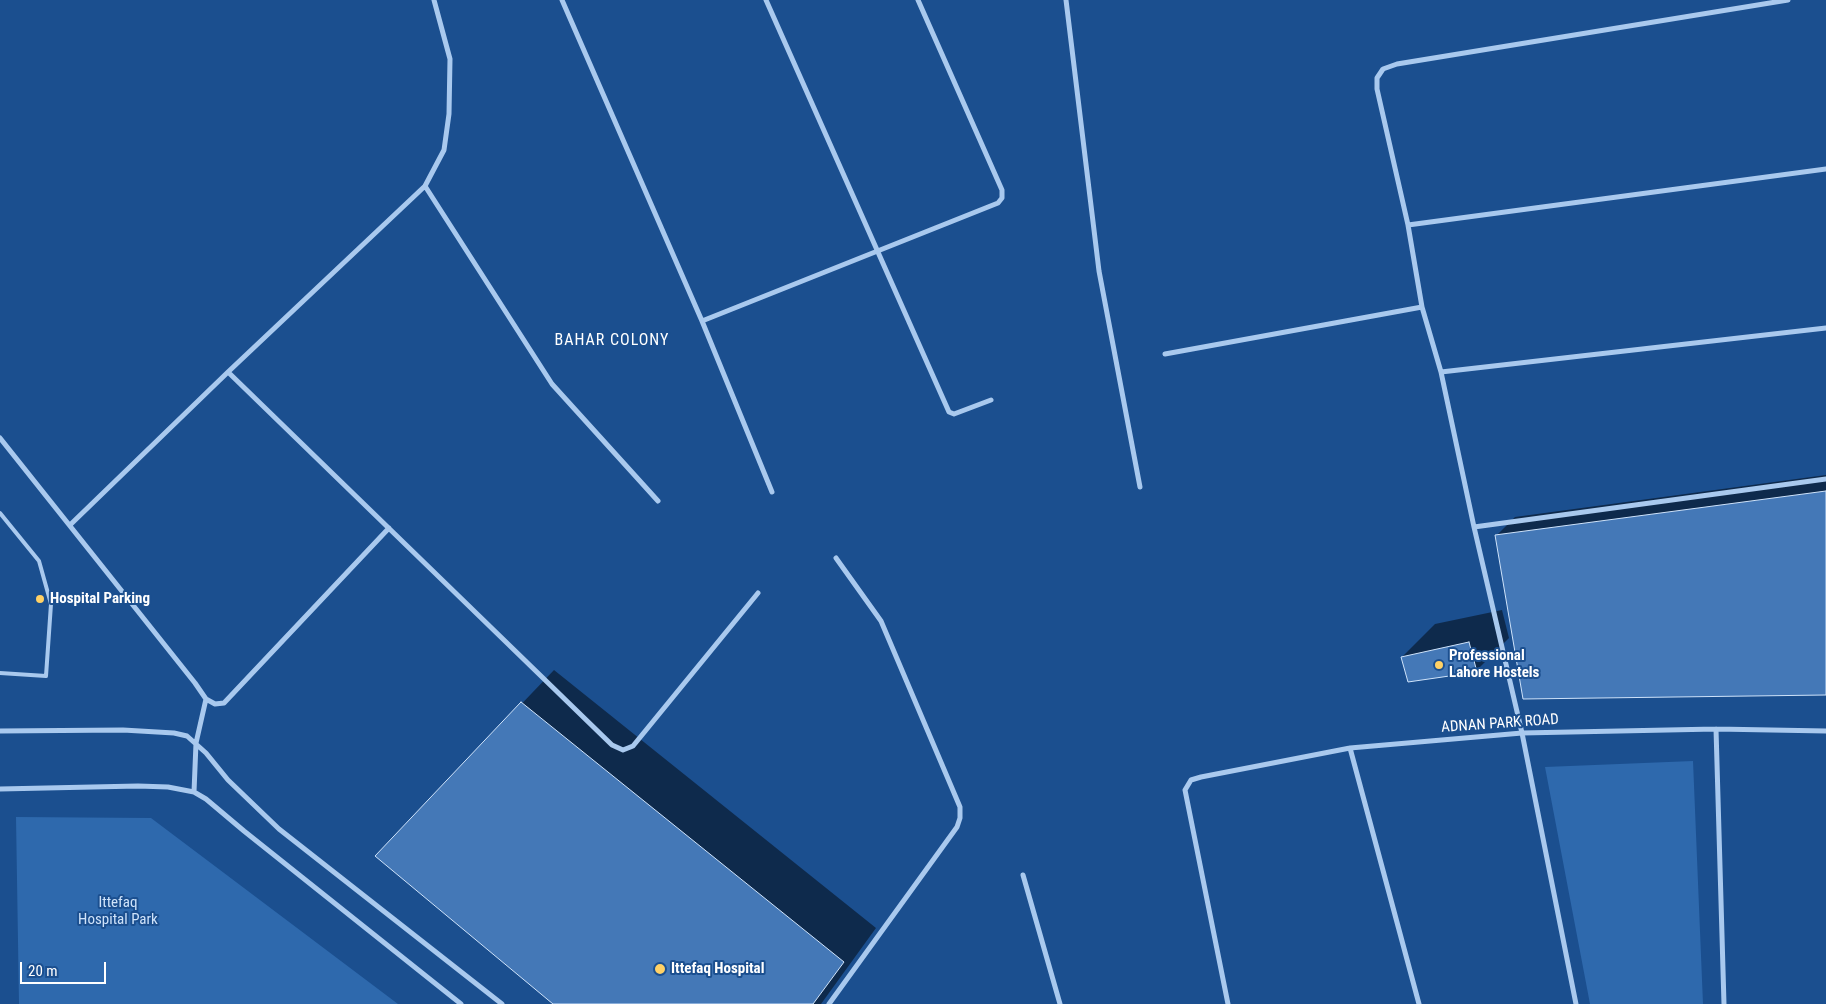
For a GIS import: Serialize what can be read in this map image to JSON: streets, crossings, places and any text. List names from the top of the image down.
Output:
{
  "streets": {
    "street": ["ADNAN PARK ROAD"]
  },
  "districts": ["BAHAR COLONY"],
  "parks": ["Ittefaq Hospital Park"],
  "places": ["Hospital Parking", "Professional Lahore Hostels", "Ittefaq Hospital"],
  "scale_bar": "20 m"
}
